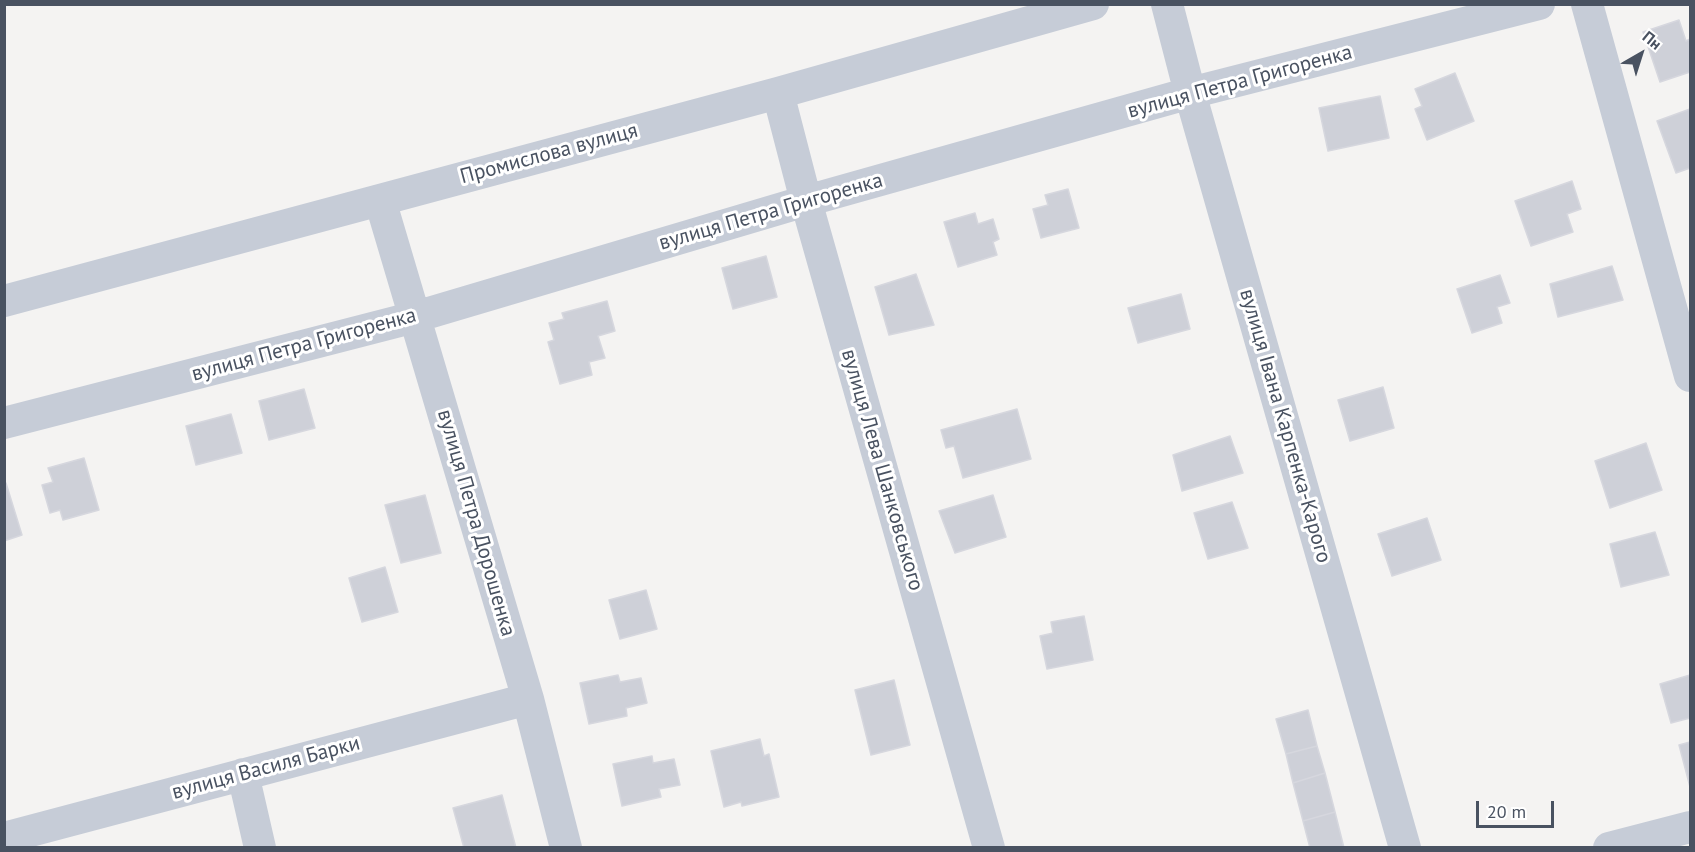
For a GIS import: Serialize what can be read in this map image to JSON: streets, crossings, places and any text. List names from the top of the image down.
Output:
{
  "streets": {
    "street": [
      "вулиця Петра Григоренка",
      "Промислова вулиця",
      "вулиця Івана Карпенка-Карого",
      "вулиця Лева Шанковського",
      "вулиця Петра Дорошенка",
      "вулиця Василя Барки"
    ]
  },
  "crossings": [
    ["вулиця Петра Григоренка", "вулиця Івана Карпенка-Карого"],
    ["вулиця Петра Григоренка", "вулиця Лева Шанковського"],
    ["вулиця Петра Григоренка", "вулиця Петра Дорошенка"],
    ["Промислова вулиця", "вулиця Лева Шанковського"],
    ["Промислова вулиця", "вулиця Петра Дорошенка"],
    ["вулиця Петра Дорошенка", "вулиця Василя Барки"]
  ],
  "scale_bar": "20 m",
  "north": "top right"
}
